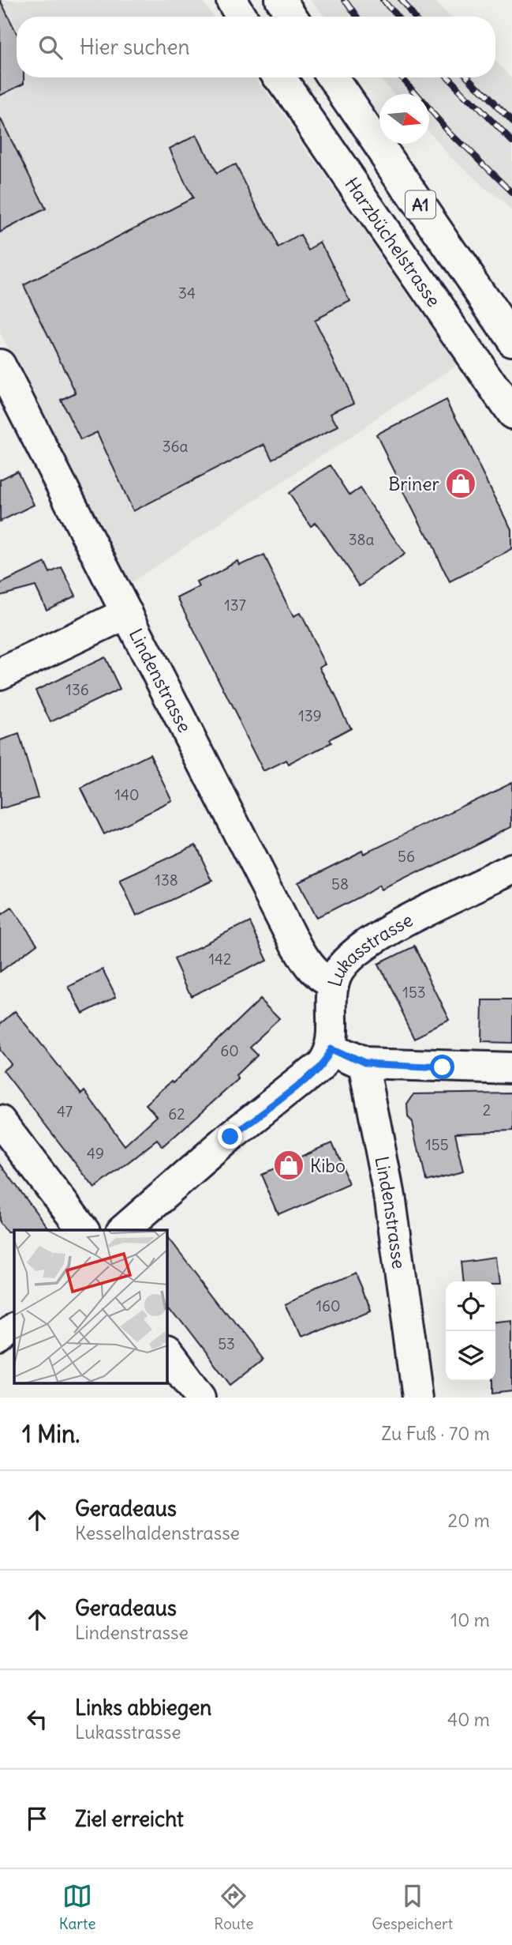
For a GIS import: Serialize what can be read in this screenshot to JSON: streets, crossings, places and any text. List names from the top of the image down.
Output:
{
  "streets": {
    "main road": [
      "A1",
      "Harzbüchelstrasse",
      "Lindenstrasse",
      "Lukasstrasse"
    ]
  },
  "crossings": [
    ["Lindenstrasse", "Lukasstrasse"]
  ],
  "places": {
    "shop": ["Briner", "Kibo"]
  },
  "house_numbers": [
    "34",
    "36a",
    "38a",
    "137",
    "136",
    "139",
    "140",
    "56",
    "138",
    "58",
    "142",
    "153",
    "60",
    "2",
    "47",
    "62",
    "155",
    "49",
    "160",
    "53"
  ],
  "north": "right",
  "page": {
    "search": "Hier suchen",
    "heading": ["1 Min.", "Zu Fuß · 70 m"],
    "list": [
      ["Geradeaus", "Kesselhaldenstrasse", "20 m"],
      ["Geradeaus", "Lindenstrasse", "10 m"],
      ["Links abbiegen", "Lukasstrasse", "40 m"],
      "Ziel erreicht"
    ],
    "nav": ["Karte", "Route", "Gespeichert"]
  }
}
